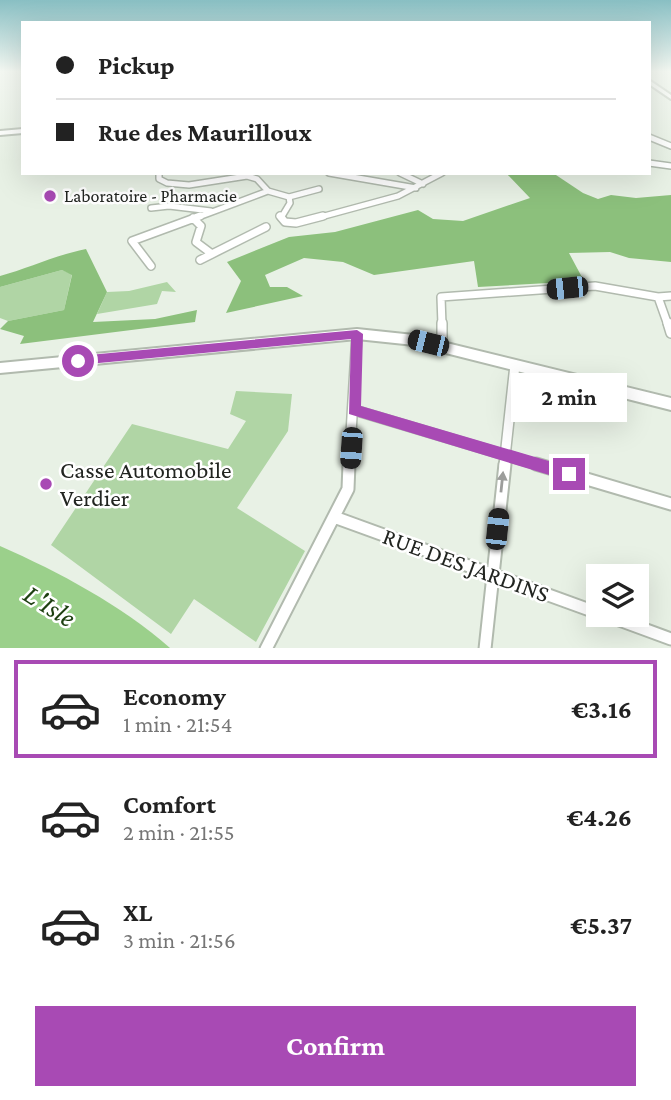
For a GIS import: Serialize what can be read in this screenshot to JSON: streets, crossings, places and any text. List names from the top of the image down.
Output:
{
  "streets": {
    "street": ["RUE DES JARDINS"]
  },
  "water": ["L'Isle"],
  "places": ["Laboratoire - Pharmacie", "Casse Automobile Verdier"],
  "page": {
    "banner": ["Pickup", "Rue des Maurilloux"],
    "bubble": "2 min",
    "list": [
      {
        "name": "Economy",
        "note": "1 min · 21:54",
        "value": "€3.16"
      },
      {
        "name": "Comfort",
        "note": "2 min · 21:55",
        "value": "€4.26"
      },
      {
        "name": "XL",
        "note": "3 min · 21:56",
        "value": "€5.37"
      }
    ],
    "buttons": "Confirm"
  }
}
